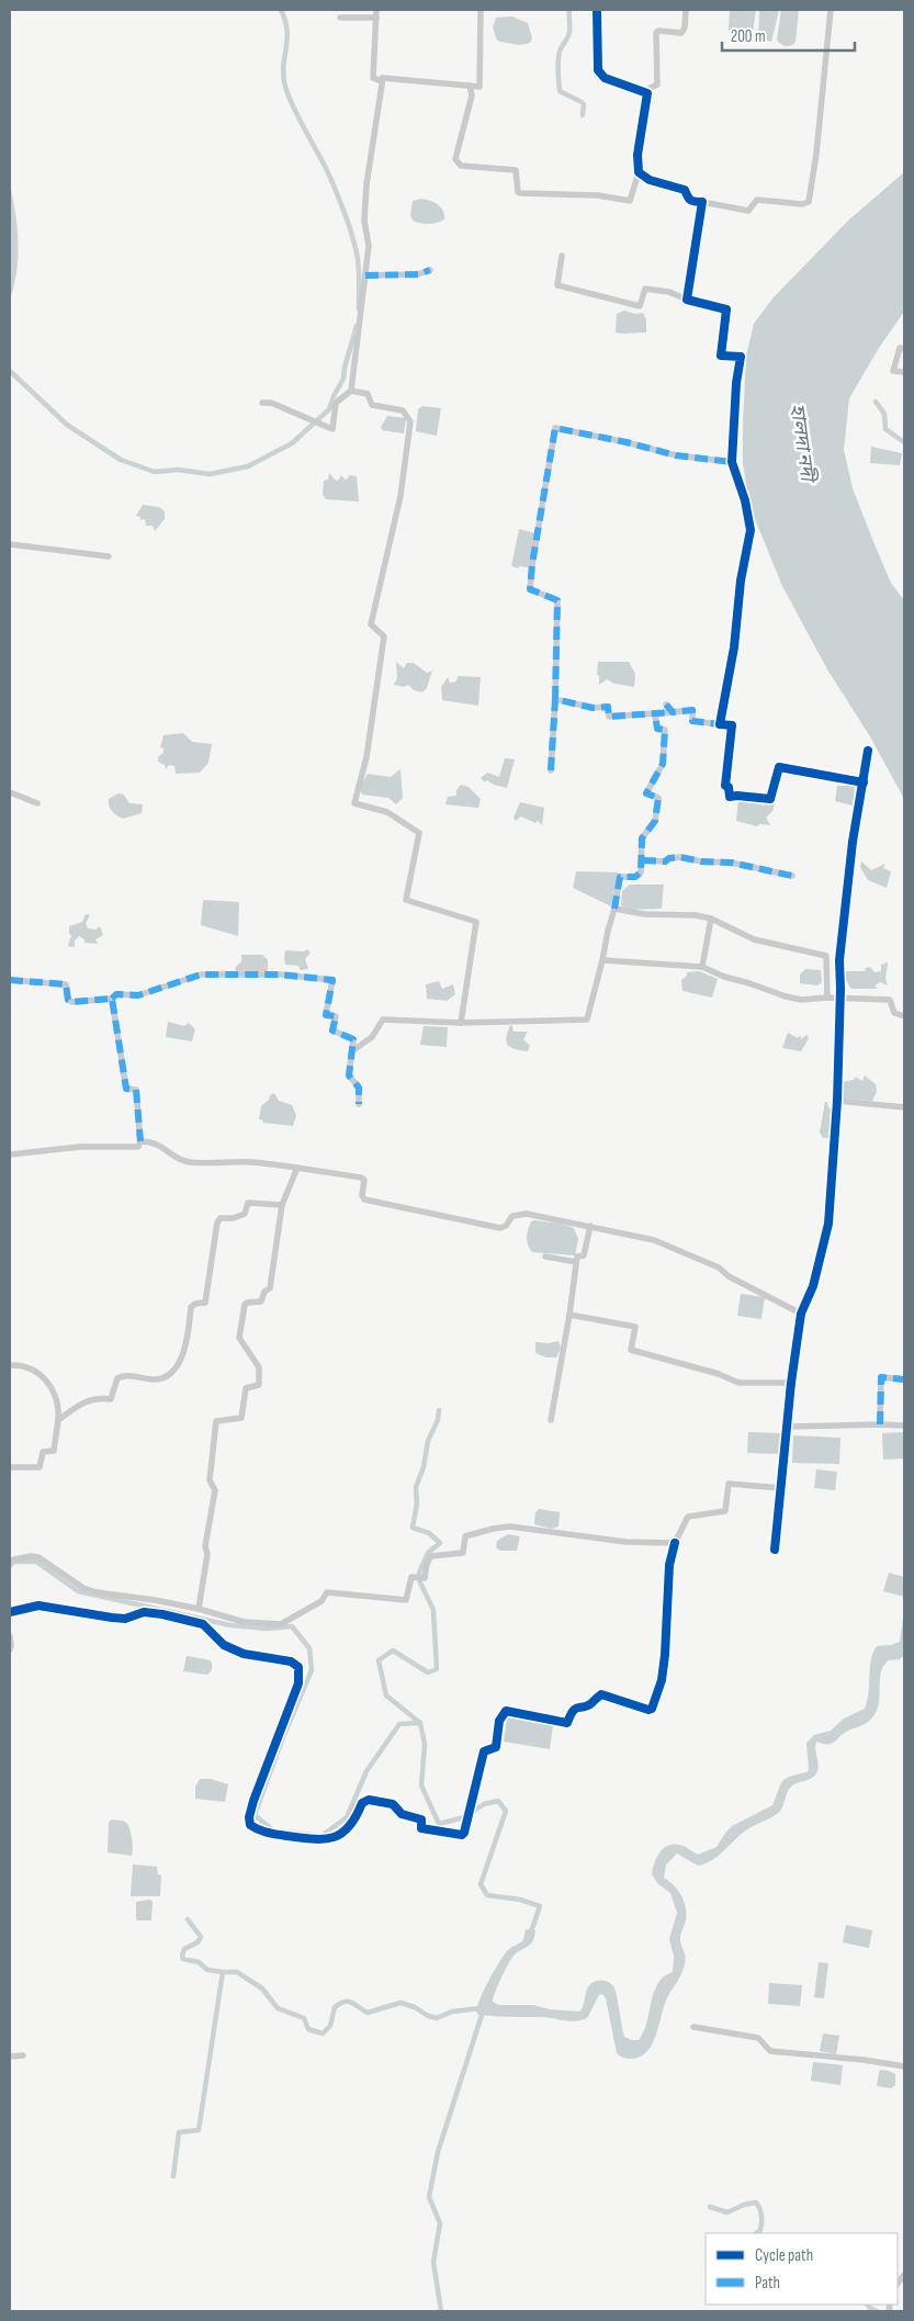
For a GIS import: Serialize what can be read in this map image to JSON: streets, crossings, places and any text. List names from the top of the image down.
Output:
{
  "water": ["হালদা নদী"],
  "legend": ["Cycle path", "Path"],
  "scale_bar": "200 m"
}
